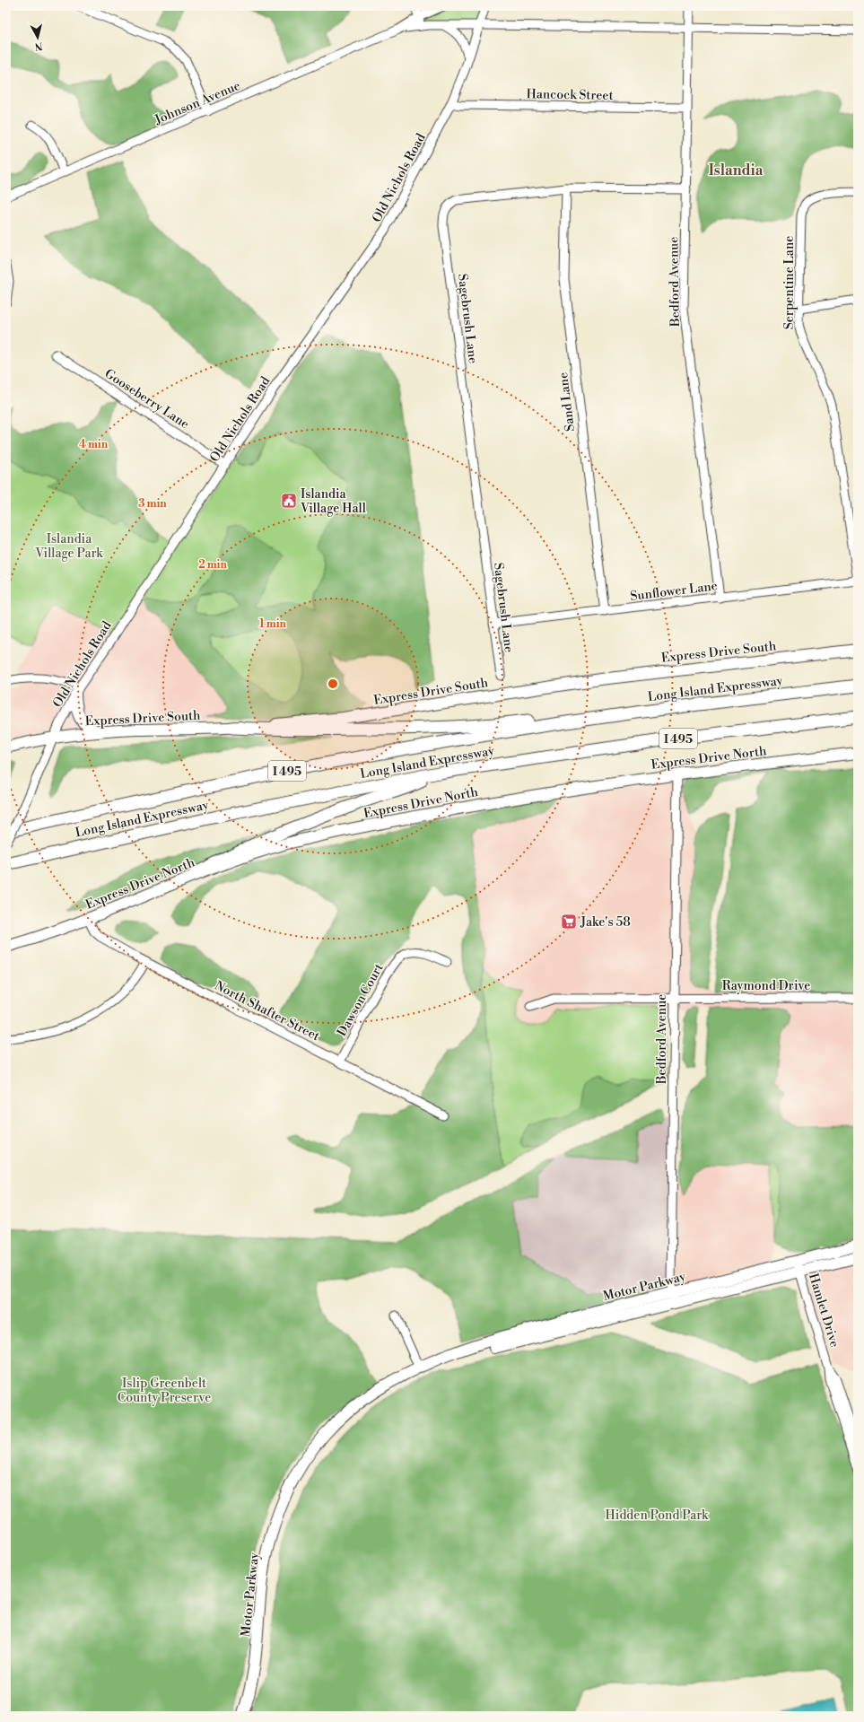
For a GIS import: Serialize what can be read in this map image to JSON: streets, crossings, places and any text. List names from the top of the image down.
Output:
{
  "streets": {
    "highway": ["Long Island Expressway", "I 495"],
    "main road": ["Express Drive South", "Express Drive North", "Motor Parkway"],
    "street": [
      "Hancock Street",
      "Johnson Avenue",
      "Old Nichols Road",
      "Bedford Avenue",
      "Serpentine Lane",
      "Sagebrush Lane",
      "Gooseberry Lane",
      "Sand Lane",
      "Sunflower Lane",
      "Raymond Drive",
      "Dawson Court",
      "North Shafter Street",
      "Hamlet Drive"
    ]
  },
  "crossings": [
    ["Hancock Street", "Old Nichols Road"],
    ["Hancock Street", "Bedford Avenue"],
    ["Old Nichols Road", "Gooseberry Lane"],
    ["Old Nichols Road", "Express Drive South"],
    ["Bedford Avenue", "Sagebrush Lane"],
    ["Bedford Avenue", "Sunflower Lane"],
    ["Bedford Avenue", "Express Drive North"],
    ["Bedford Avenue", "Raymond Drive"],
    ["Bedford Avenue", "Motor Parkway"],
    ["Serpentine Lane", "Sunflower Lane"],
    ["Sagebrush Lane", "Sand Lane"],
    ["Sagebrush Lane", "Sunflower Lane"],
    ["Sand Lane", "Sunflower Lane"],
    ["Express Drive North", "North Shafter Street"],
    ["Dawson Court", "North Shafter Street"],
    ["Motor Parkway", "Hamlet Drive"]
  ],
  "districts": ["Islandia"],
  "parks": ["Islandia Village Park", "Islip Greenbelt County Preserve", "Hidden Pond Park"],
  "places": {
    "public building": ["Islandia Village Hall"],
    "supermarket": ["Jake's 58"]
  },
  "north": "bottom",
  "rings": [
    "4 min",
    "3 min",
    "2 min",
    "1 min"
  ]
}
